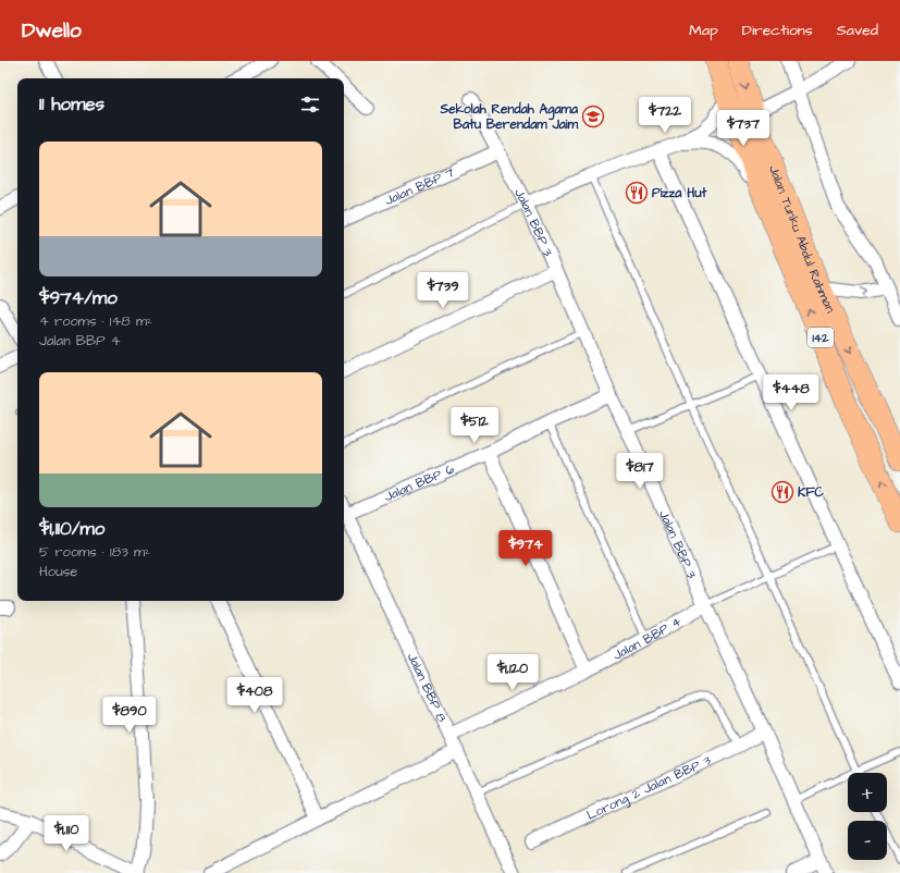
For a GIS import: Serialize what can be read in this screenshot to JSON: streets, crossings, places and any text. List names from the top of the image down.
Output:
{
  "streets": {
    "main road": ["Jalan Tunku Abdul Rahman", "142"],
    "street": [
      "Jalan BBP 7",
      "Jalan BBP 3",
      "Jalan BBP 6",
      "Jalan BBP 4",
      "Jalan BBP 8",
      "Lorong 2 Jalan BBP 3"
    ]
  },
  "crossings": [
    ["Jalan BBP 7", "Jalan BBP 3"],
    ["Jalan BBP 3", "Jalan BBP 6"],
    ["Jalan BBP 3", "Jalan BBP 4"],
    ["Jalan BBP 3", "Lorong 2 Jalan BBP 3"],
    ["Jalan BBP 6", "Jalan BBP 8"],
    ["Jalan BBP 4", "Jalan BBP 8"]
  ],
  "places": {
    "school or university": ["Sekolah Rendah Agama Batu Berendam Jaim"],
    "restaurant": ["Pizza Hut", "KFC"]
  },
  "page": {
    "header": "Dwello",
    "nav": ["Map", "Directions", "Saved"],
    "heading": "11 homes",
    "price": [
      "$722",
      "$737",
      "$739",
      "$448",
      "$512",
      "$817",
      "$974",
      "$1,120",
      "$408",
      "$890",
      "$1,110"
    ],
    "list": [
      {
        "name": "$974/mo",
        "note": "4 rooms · 148 m² · Jalan BBP 4"
      },
      {
        "name": "$1,110/mo",
        "note": "5 rooms · 183 m² · House"
      }
    ],
    "map_buttons": ["+", "−"]
  }
}
